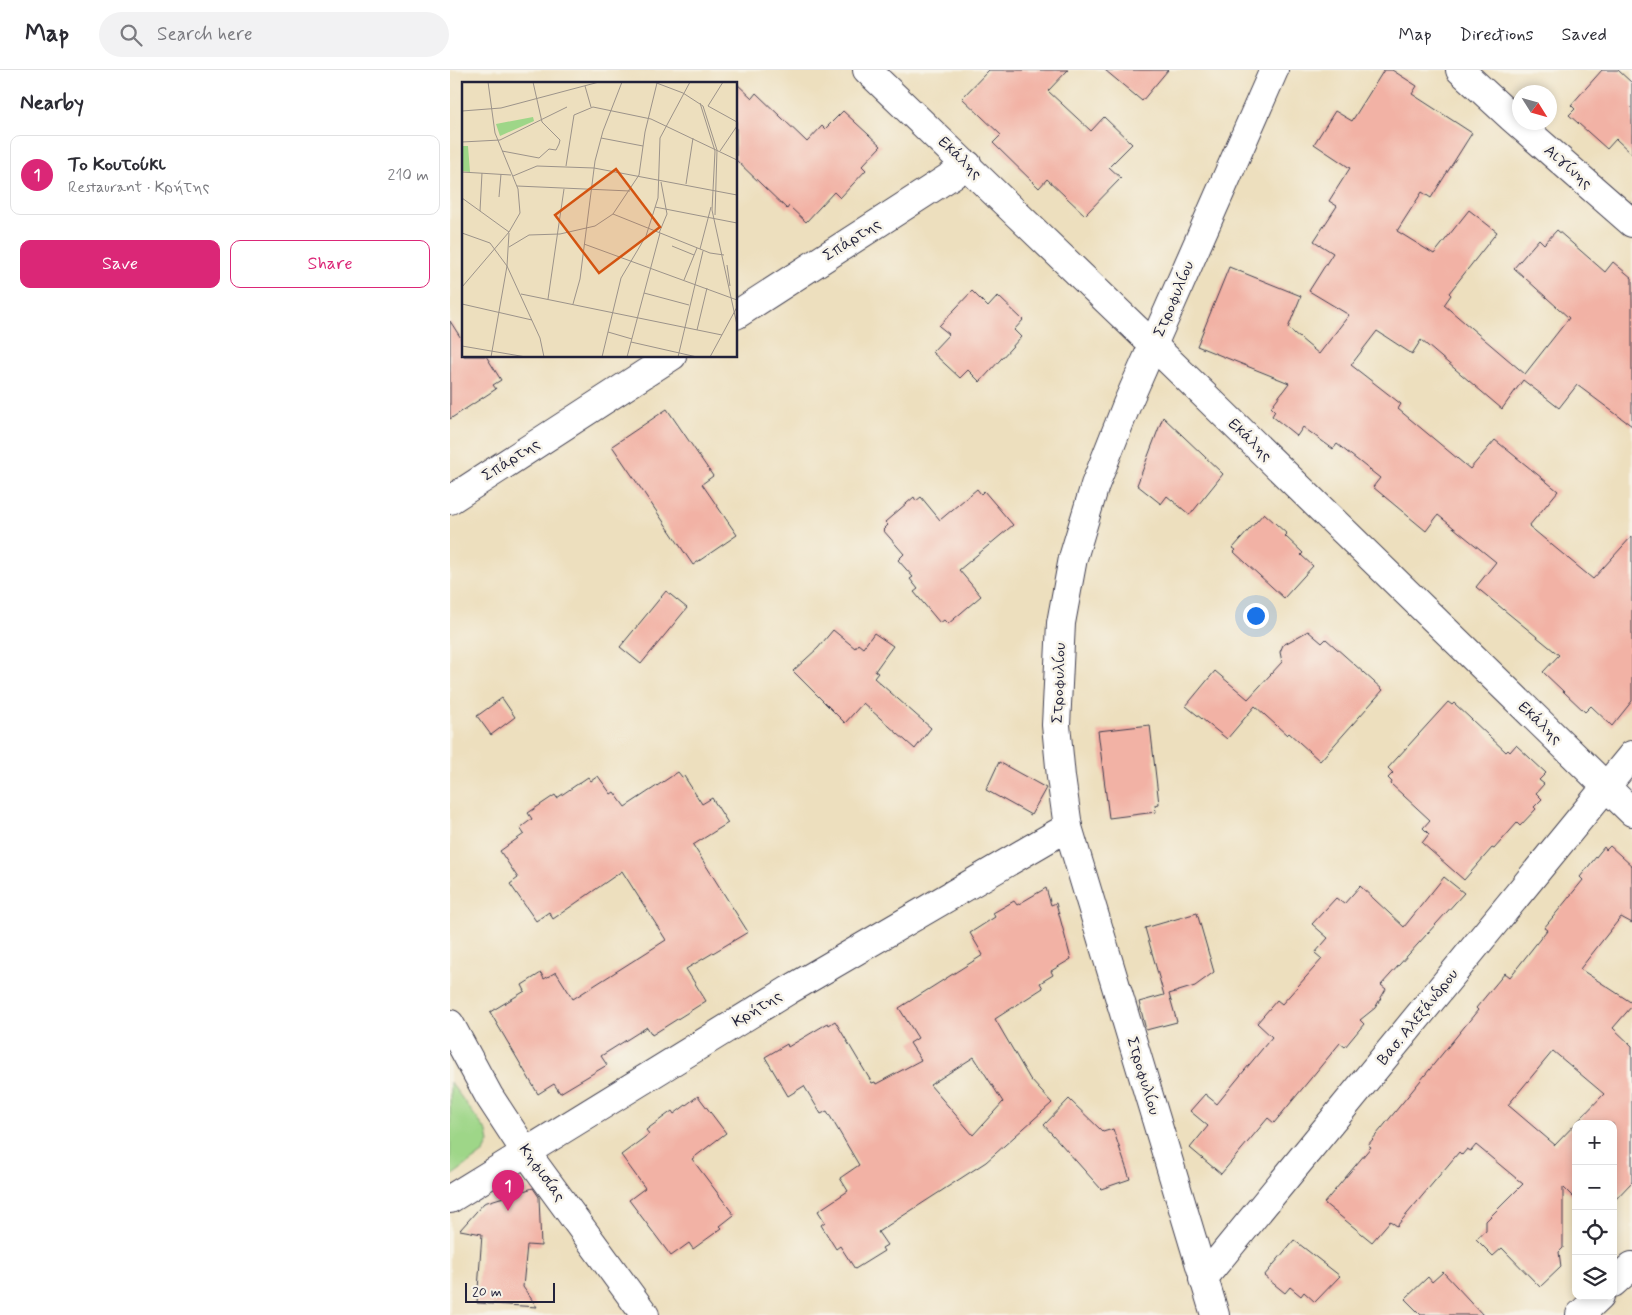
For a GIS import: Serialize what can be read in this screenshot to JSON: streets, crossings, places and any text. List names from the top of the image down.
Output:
{
  "streets": {
    "street": [
      "Εκάλης",
      "Αιγίνης",
      "Σπάρτης",
      "Στροφυλίου",
      "Κρήτης",
      "Βασ. Αλεξάνδρου",
      "Κηφισίας"
    ]
  },
  "crossings": [
    ["Εκάλης", "Σπάρτης"],
    ["Εκάλης", "Στροφυλίου"],
    ["Εκάλης", "Βασ. Αλεξάνδρου"],
    ["Στροφυλίου", "Κρήτης"],
    ["Στροφυλίου", "Βασ. Αλεξάνδρου"],
    ["Κρήτης", "Κηφισίας"]
  ],
  "scale_bar": "20 m",
  "north": "bottom right",
  "page": {
    "header": "Map",
    "search": "Search here",
    "nav": ["Map", "Directions", "Saved"],
    "heading": "Nearby",
    "list": [
      {
        "mark": "1",
        "name": "Το Κουτούκι",
        "note": "Restaurant · Κρήτης",
        "value": "210 m"
      }
    ],
    "buttons": ["Save", "Share"],
    "map_buttons": ["+", "−"],
    "pins": "1",
    "scale": "20 m"
  }
}
